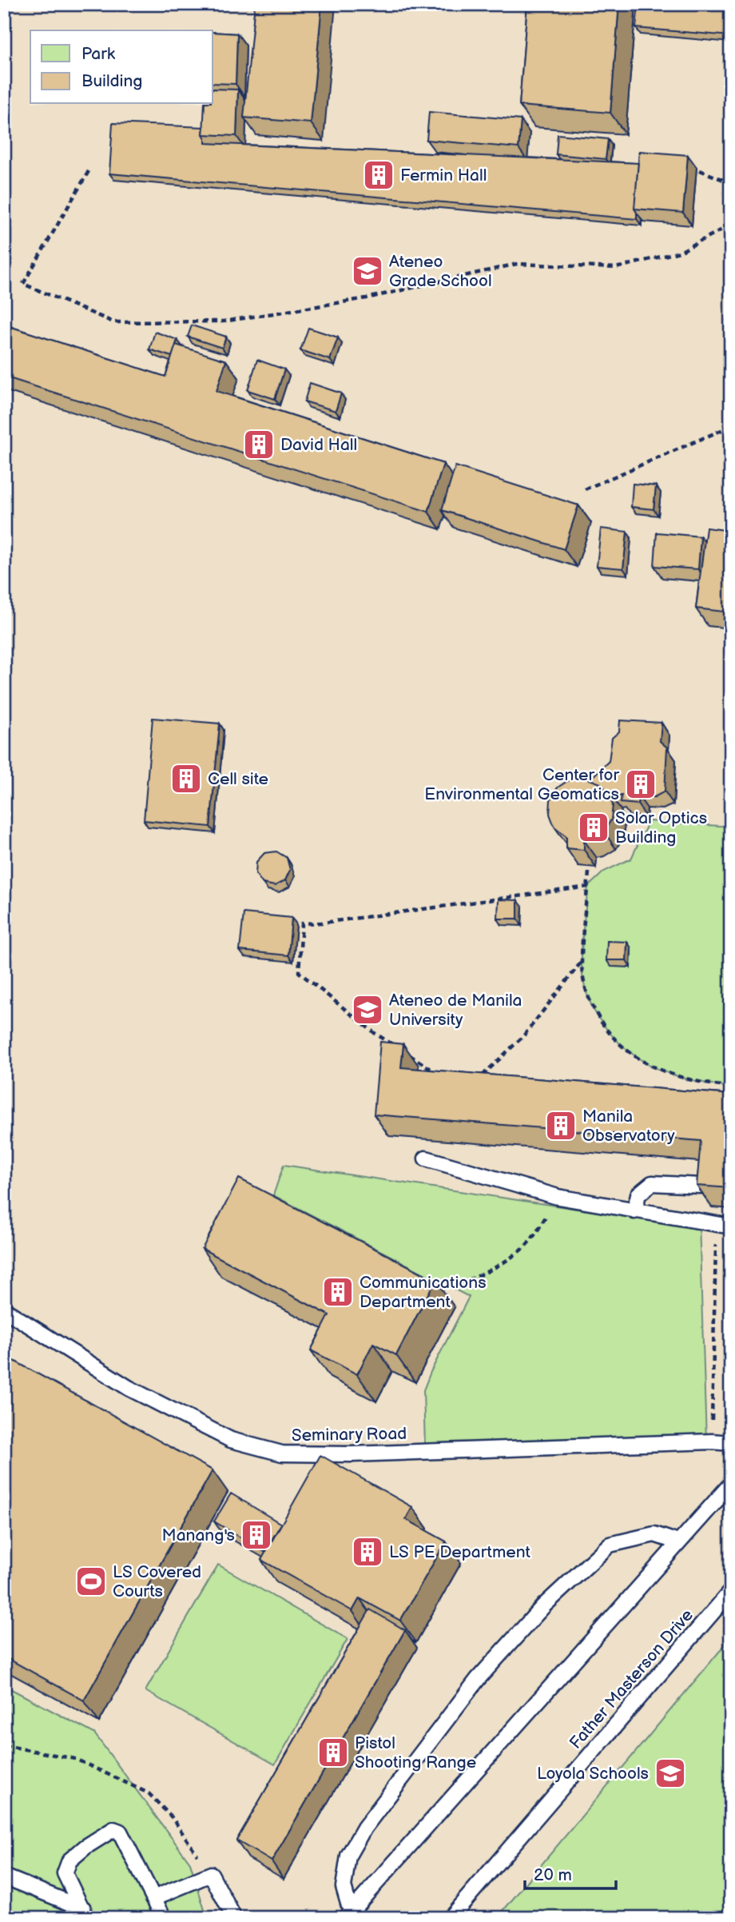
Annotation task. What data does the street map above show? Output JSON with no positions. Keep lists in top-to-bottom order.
{
  "streets": {
    "lane": ["Seminary Road", "Father Masterson Drive"]
  },
  "places": {
    "building": [
      "Fermin Hall",
      "David Hall",
      "Cell site",
      "Center for Environmental Geomatics",
      "Solar Optics Building",
      "Manila Observatory",
      "Communications Department",
      "Manang's",
      "LS PE Department",
      "Pistol Shooting Range"
    ],
    "school or university": ["Ateneo Grade School", "Ateneo de Manila University", "Loyola Schools"],
    "sports": ["LS Covered Courts"]
  },
  "legend": ["Park", "Building"],
  "scale_bar": "20 m"
}
